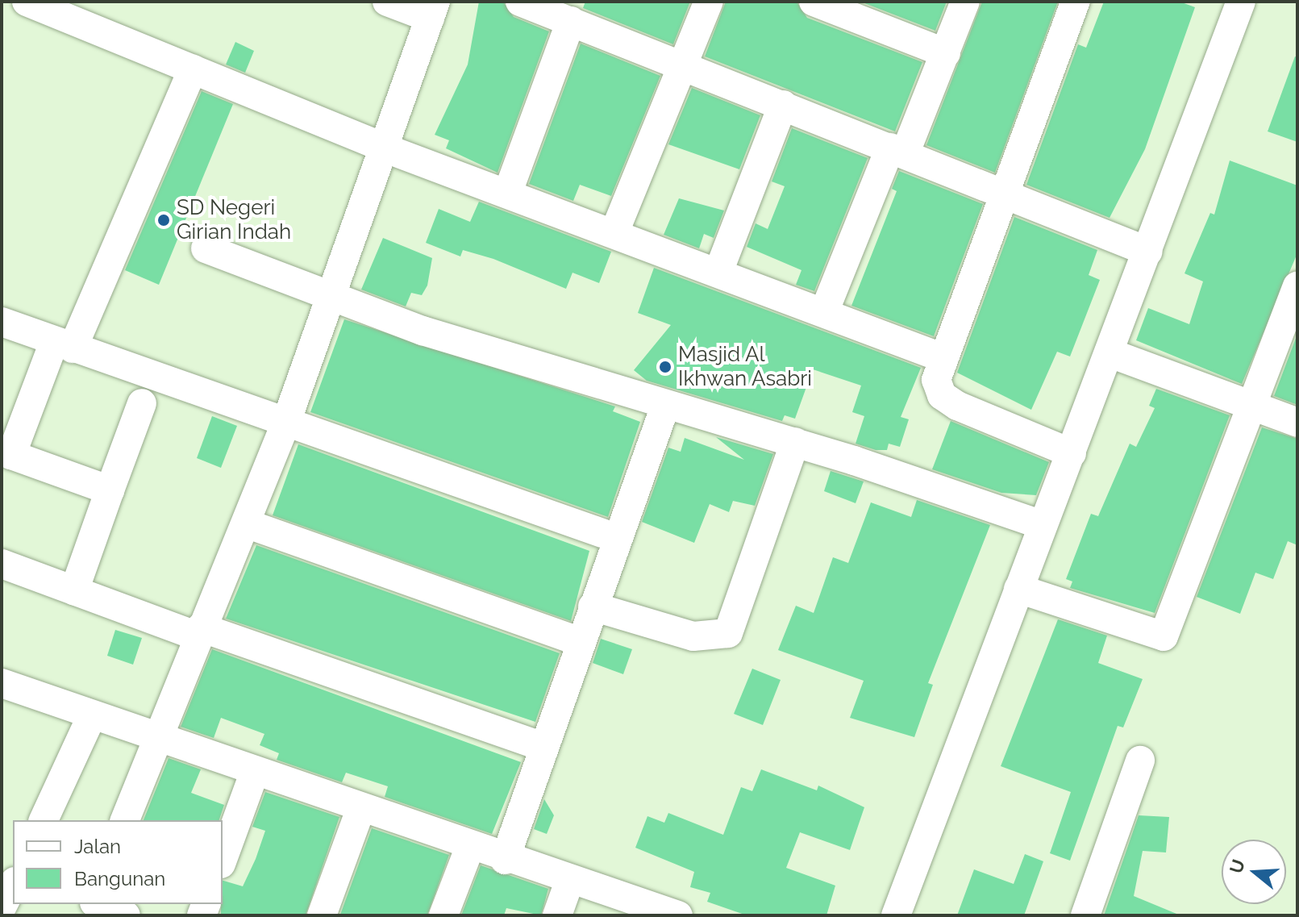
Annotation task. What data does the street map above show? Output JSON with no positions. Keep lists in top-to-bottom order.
{
  "places": ["SD Negeri Girian Indah", "Masjid Al Ikhwan Asabri"],
  "legend": ["Jalan", "Bangunan"],
  "north": "left"
}
